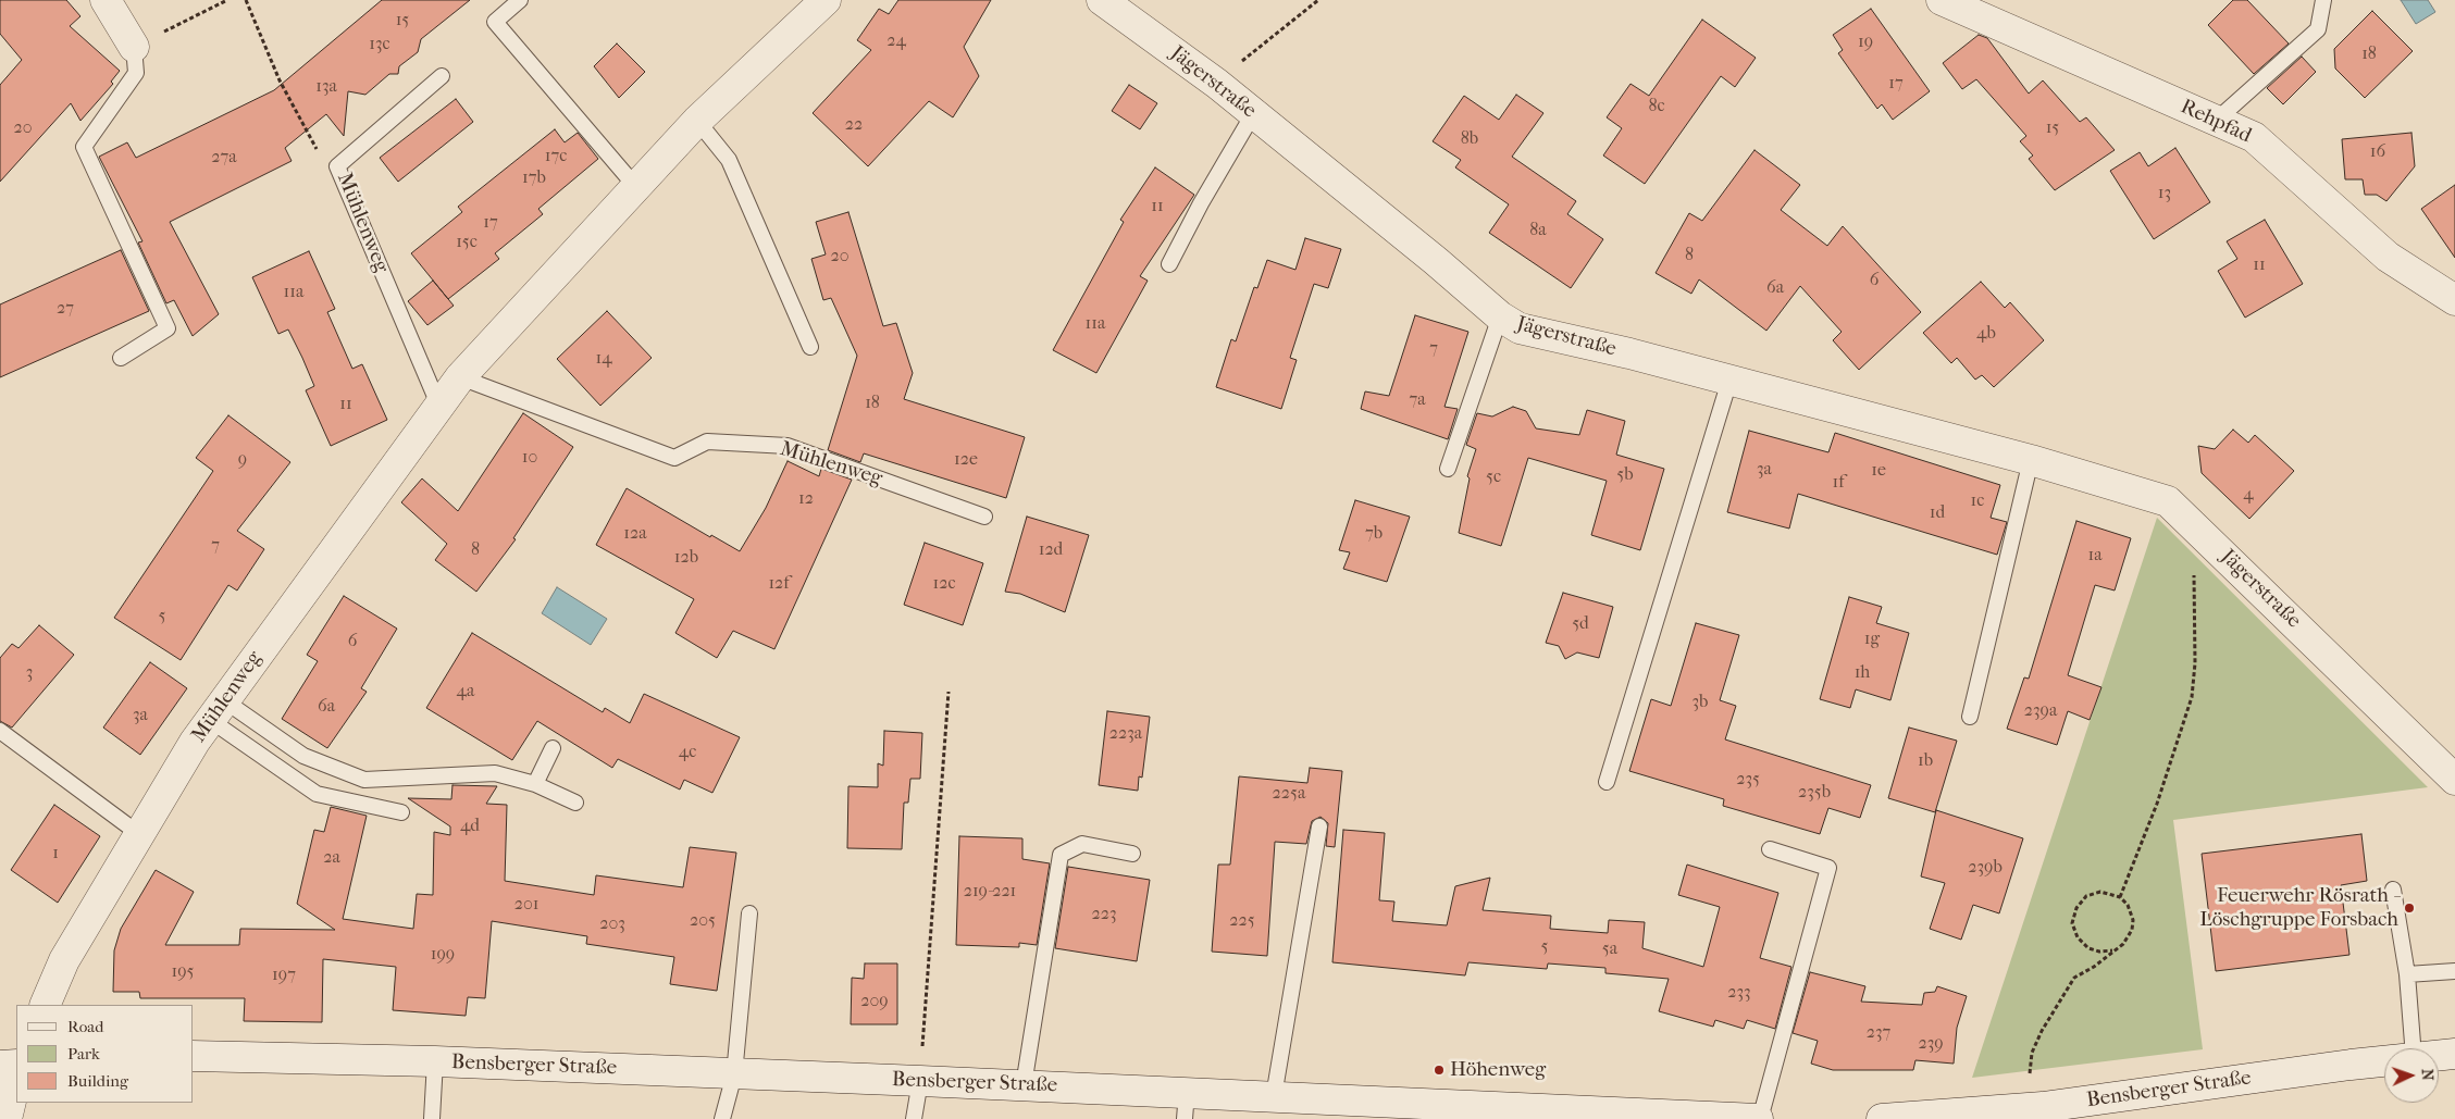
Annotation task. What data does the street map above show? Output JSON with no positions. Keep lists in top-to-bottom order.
{
  "streets": {
    "street": [
      "Jägerstraße",
      "Rehpfad",
      "Mühlenweg",
      "Bensberger Straße"
    ]
  },
  "places": ["Feuerwehr Rösrath - Löschgruppe Forsbach", "Höhenweg"],
  "house_numbers": [
    "15",
    "24",
    "19",
    "13c",
    "18",
    "17",
    "13a",
    "8c",
    "22",
    "20",
    "15",
    "8b",
    "16",
    "17c",
    "27a",
    "17b",
    "13",
    "11",
    "17",
    "8a",
    "15c",
    "8",
    "20",
    "11",
    "6",
    "6a",
    "11a",
    "27",
    "11a",
    "4b",
    "7",
    "14",
    "7a",
    "18",
    "11",
    "10",
    "9",
    "12e",
    "3a",
    "1e",
    "5b",
    "5c",
    "1f",
    "4",
    "12",
    "1c",
    "1d",
    "12a",
    "7b",
    "7",
    "8",
    "12d",
    "1a",
    "12b",
    "12f",
    "12c",
    "5",
    "5d",
    "1g",
    "6",
    "3",
    "1h",
    "4a",
    "3b",
    "6a",
    "239a",
    "3a",
    "223a",
    "4c",
    "1b",
    "235",
    "235b",
    "225a",
    "4d",
    "1",
    "2a",
    "239b",
    "219-221",
    "201",
    "223",
    "205",
    "225",
    "203",
    "5",
    "5a",
    "199",
    "195",
    "197",
    "233",
    "209",
    "237",
    "239"
  ],
  "legend": ["Road", "Park", "Building"],
  "north": "right"
}
